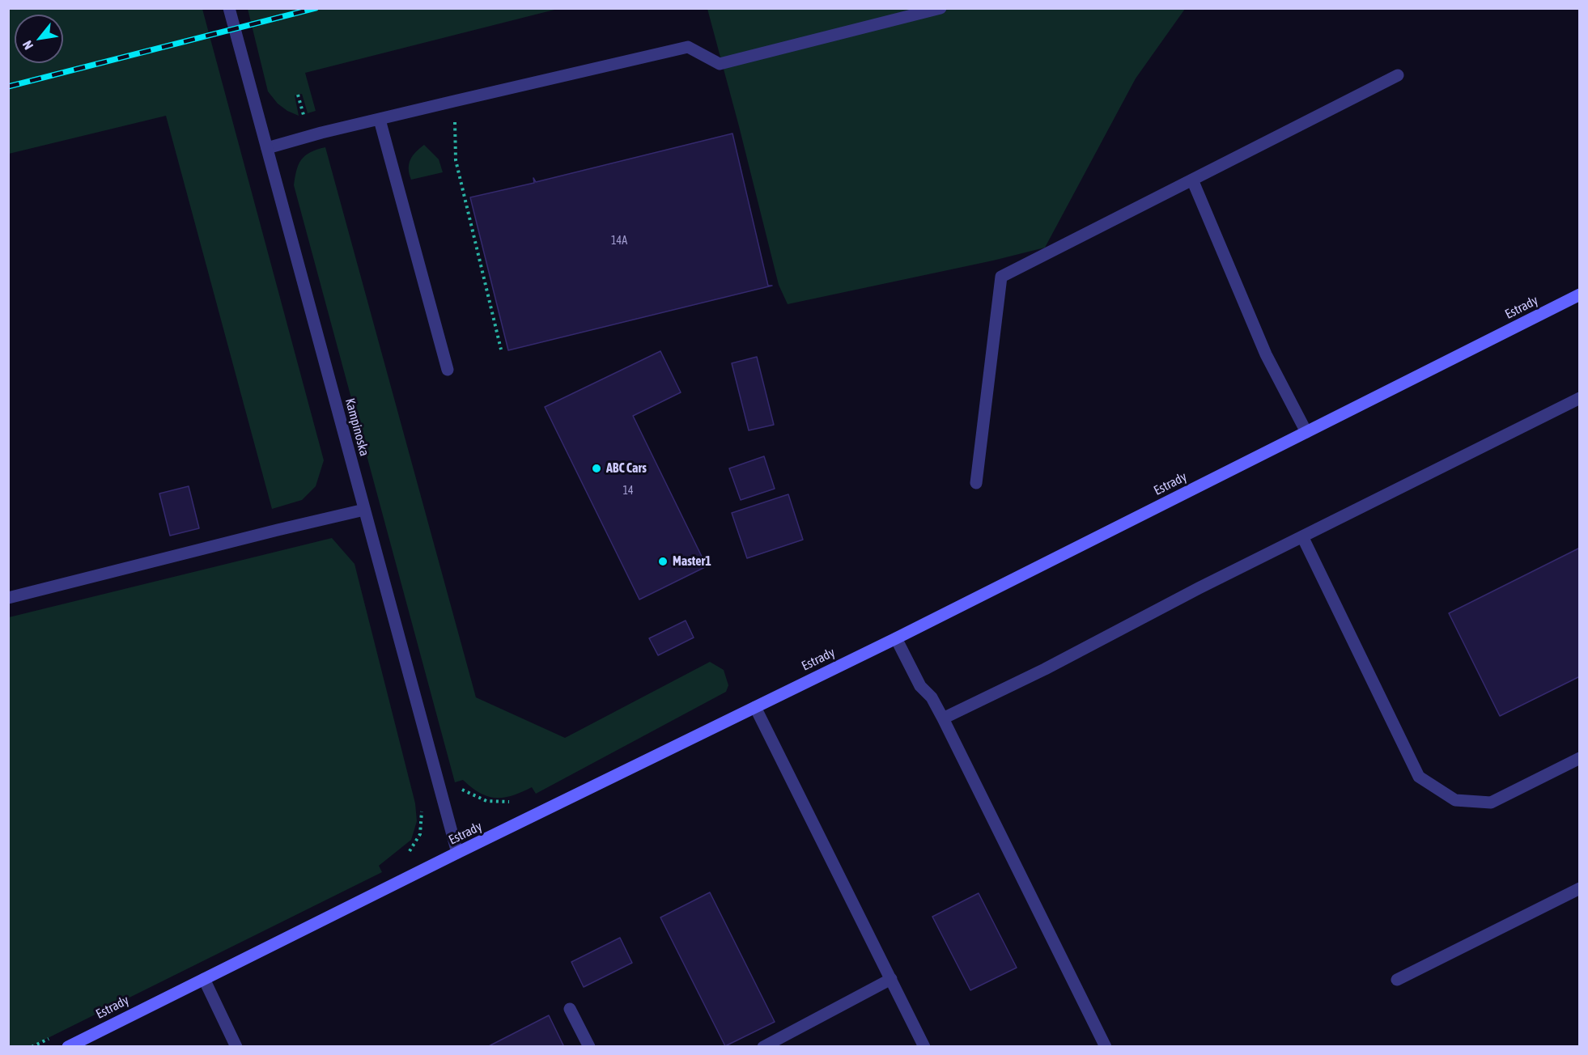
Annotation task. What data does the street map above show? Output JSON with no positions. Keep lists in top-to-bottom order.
{
  "streets": {
    "main road": ["Estrady"],
    "street": ["Kampinoska"]
  },
  "crossings": [
    ["Estrady", "Kampinoska"]
  ],
  "places": ["ABC Cars", "Master1"],
  "house_numbers": ["14A", "14"],
  "north": "bottom left"
}
